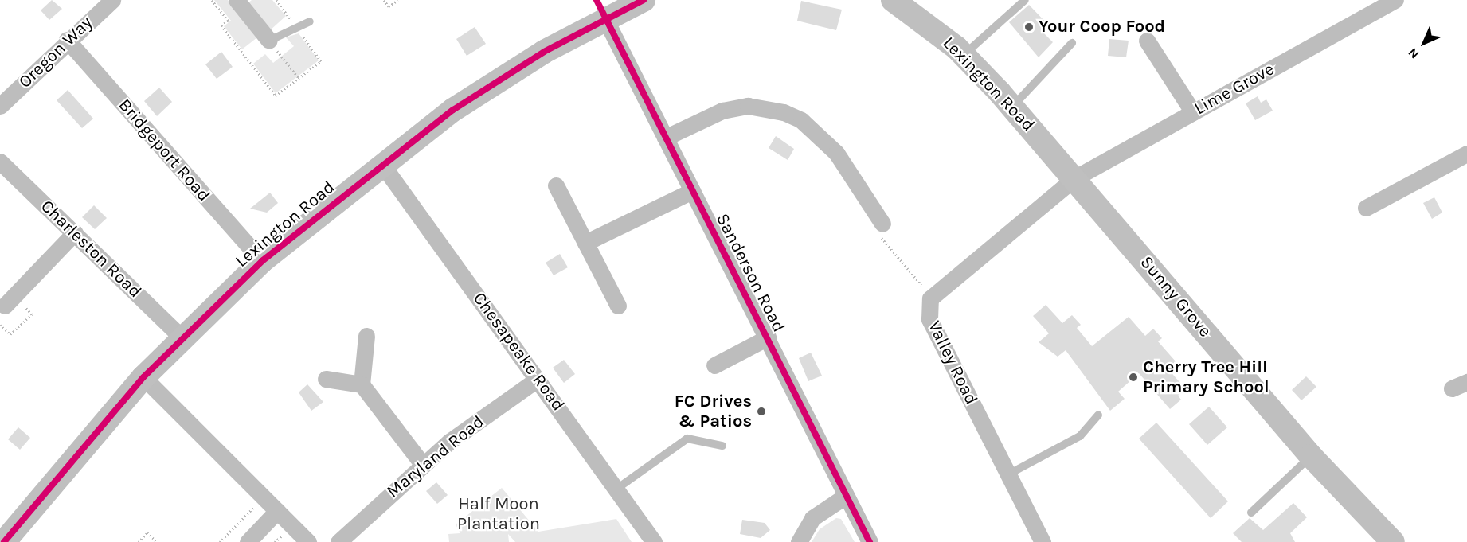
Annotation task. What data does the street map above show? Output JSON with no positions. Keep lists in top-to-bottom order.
{
  "streets": {
    "street": [
      "Oregon Way",
      "Lexington Road",
      "Lime Grove",
      "Bridgeport Road",
      "Charleston Road",
      "Sanderson Road",
      "Sunny Grove",
      "Chesapeake Road",
      "Valley Road",
      "Maryland Road"
    ]
  },
  "crossings": [
    ["Oregon Way", "Bridgeport Road"],
    ["Lexington Road", "Lime Grove"],
    ["Lexington Road", "Bridgeport Road"],
    ["Lexington Road", "Charleston Road"],
    ["Lexington Road", "Sanderson Road"],
    ["Lexington Road", "Sunny Grove"],
    ["Lexington Road", "Chesapeake Road"],
    ["Lexington Road", "Valley Road"],
    ["Lime Grove", "Sunny Grove"],
    ["Lime Grove", "Valley Road"],
    ["Sunny Grove", "Valley Road"],
    ["Chesapeake Road", "Maryland Road"]
  ],
  "parks": ["Half Moon Plantation"],
  "places": ["Your Coop Food", "Cherry Tree Hill Primary School", "FC Drives & Patios"],
  "north": "bottom left"
}
